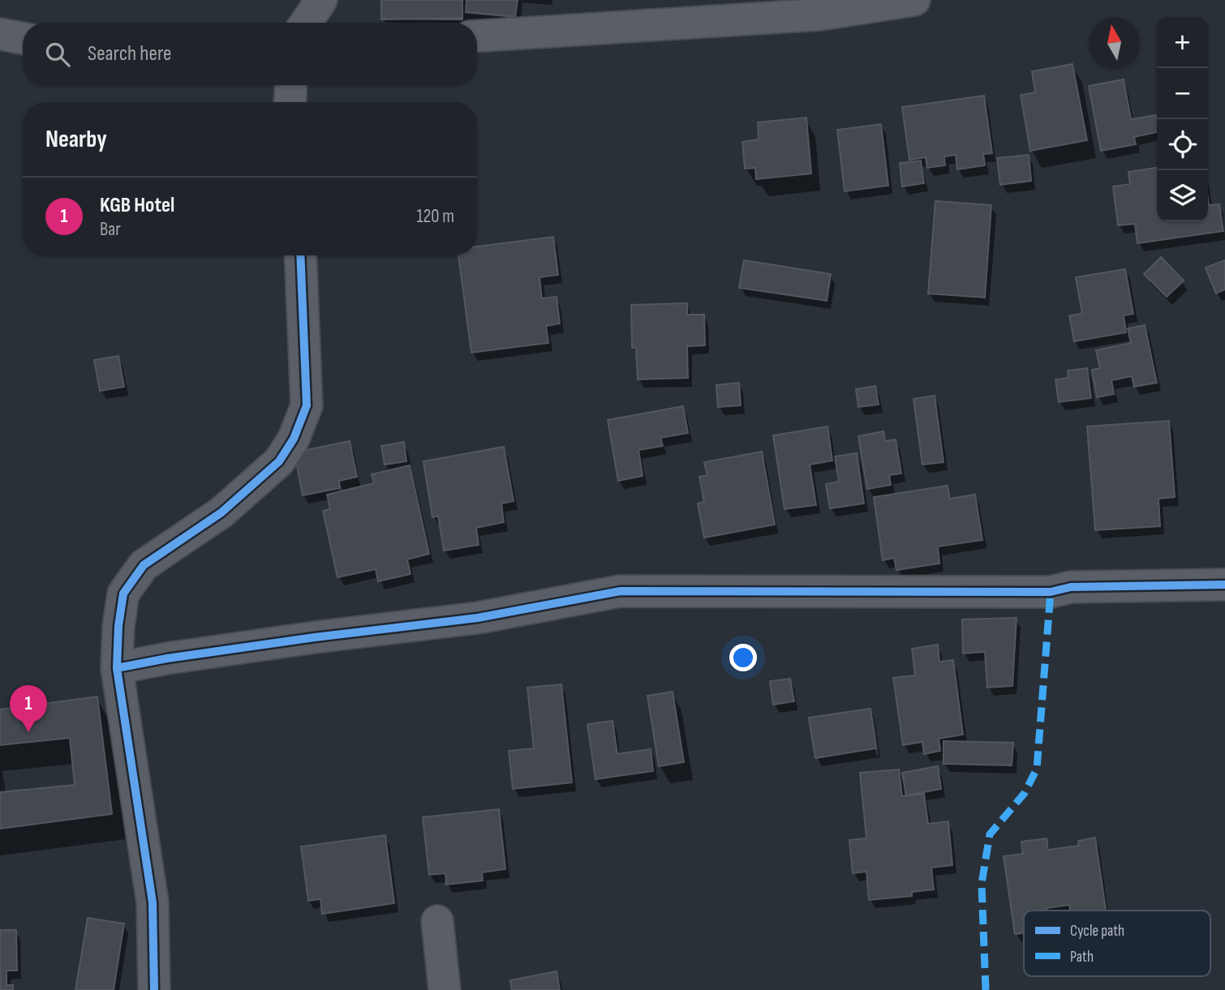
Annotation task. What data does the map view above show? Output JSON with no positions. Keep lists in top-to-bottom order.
{
  "legend": ["Cycle path", "Path"],
  "north": "top",
  "page": {
    "map_buttons": ["+", "−"],
    "search": "Search here",
    "heading": "Nearby",
    "list": [
      {
        "mark": "1",
        "name": "KGB Hotel",
        "note": "Bar",
        "value": "120 m"
      }
    ],
    "pins": "1"
  }
}
